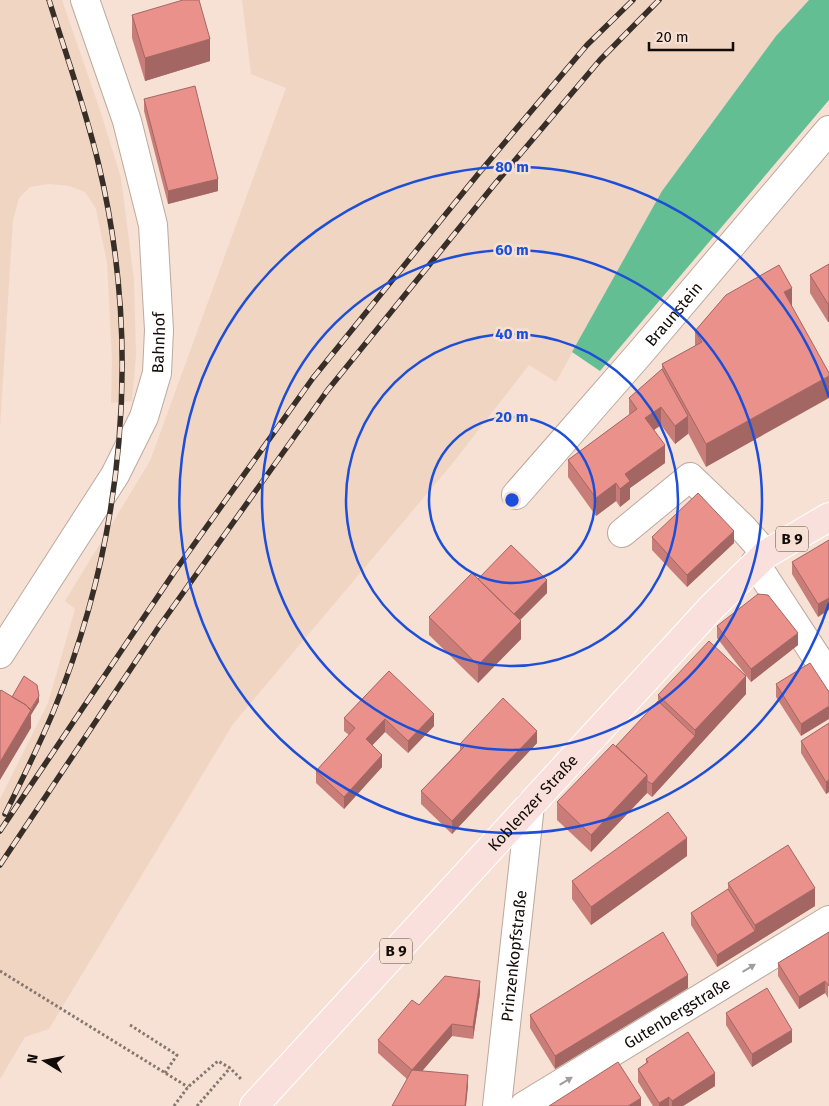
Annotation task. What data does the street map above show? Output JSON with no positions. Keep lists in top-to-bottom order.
{
  "streets": {
    "main road": ["B 9", "Koblenzer Straße"],
    "street": [
      "Braunstein",
      "Bahnhof",
      "Prinzenkopfstraße",
      "Gutenbergstraße"
    ]
  },
  "crossings": [
    ["Koblenzer Straße", "Prinzenkopfstraße"]
  ],
  "one_way": ["Gutenbergstraße"],
  "scale_bar": "20 m",
  "north": "left",
  "rings": [
    "80 m",
    "60 m",
    "40 m",
    "20 m"
  ]
}
